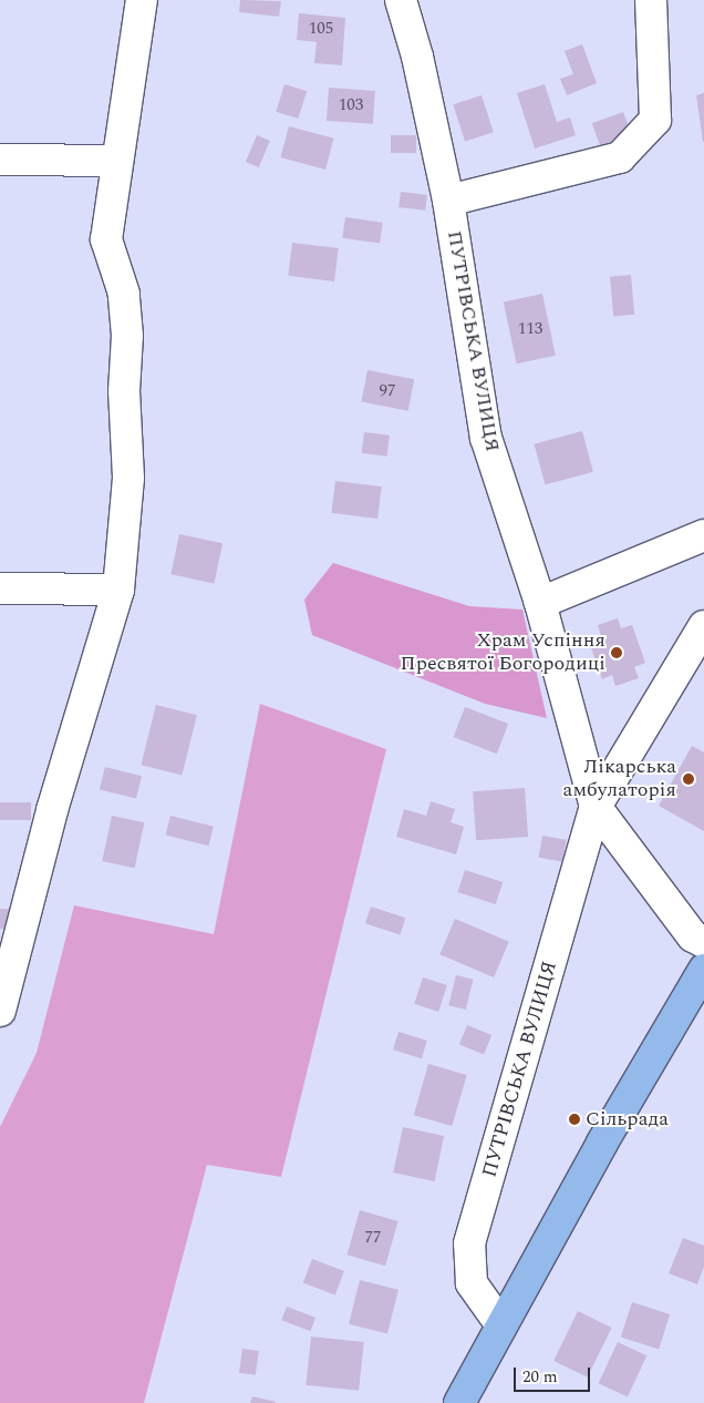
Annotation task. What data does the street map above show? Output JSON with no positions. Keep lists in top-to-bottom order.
{
  "streets": {
    "street": ["ПУТРІВСЬКА ВУЛИЦЯ"]
  },
  "places": ["Храм Успіння Пресвятої Богородиці", "Лікарська амбулаторія", "Сільрада"],
  "house_numbers": [
    "105",
    "103",
    "113",
    "97",
    "77"
  ],
  "scale_bar": "20 m"
}
